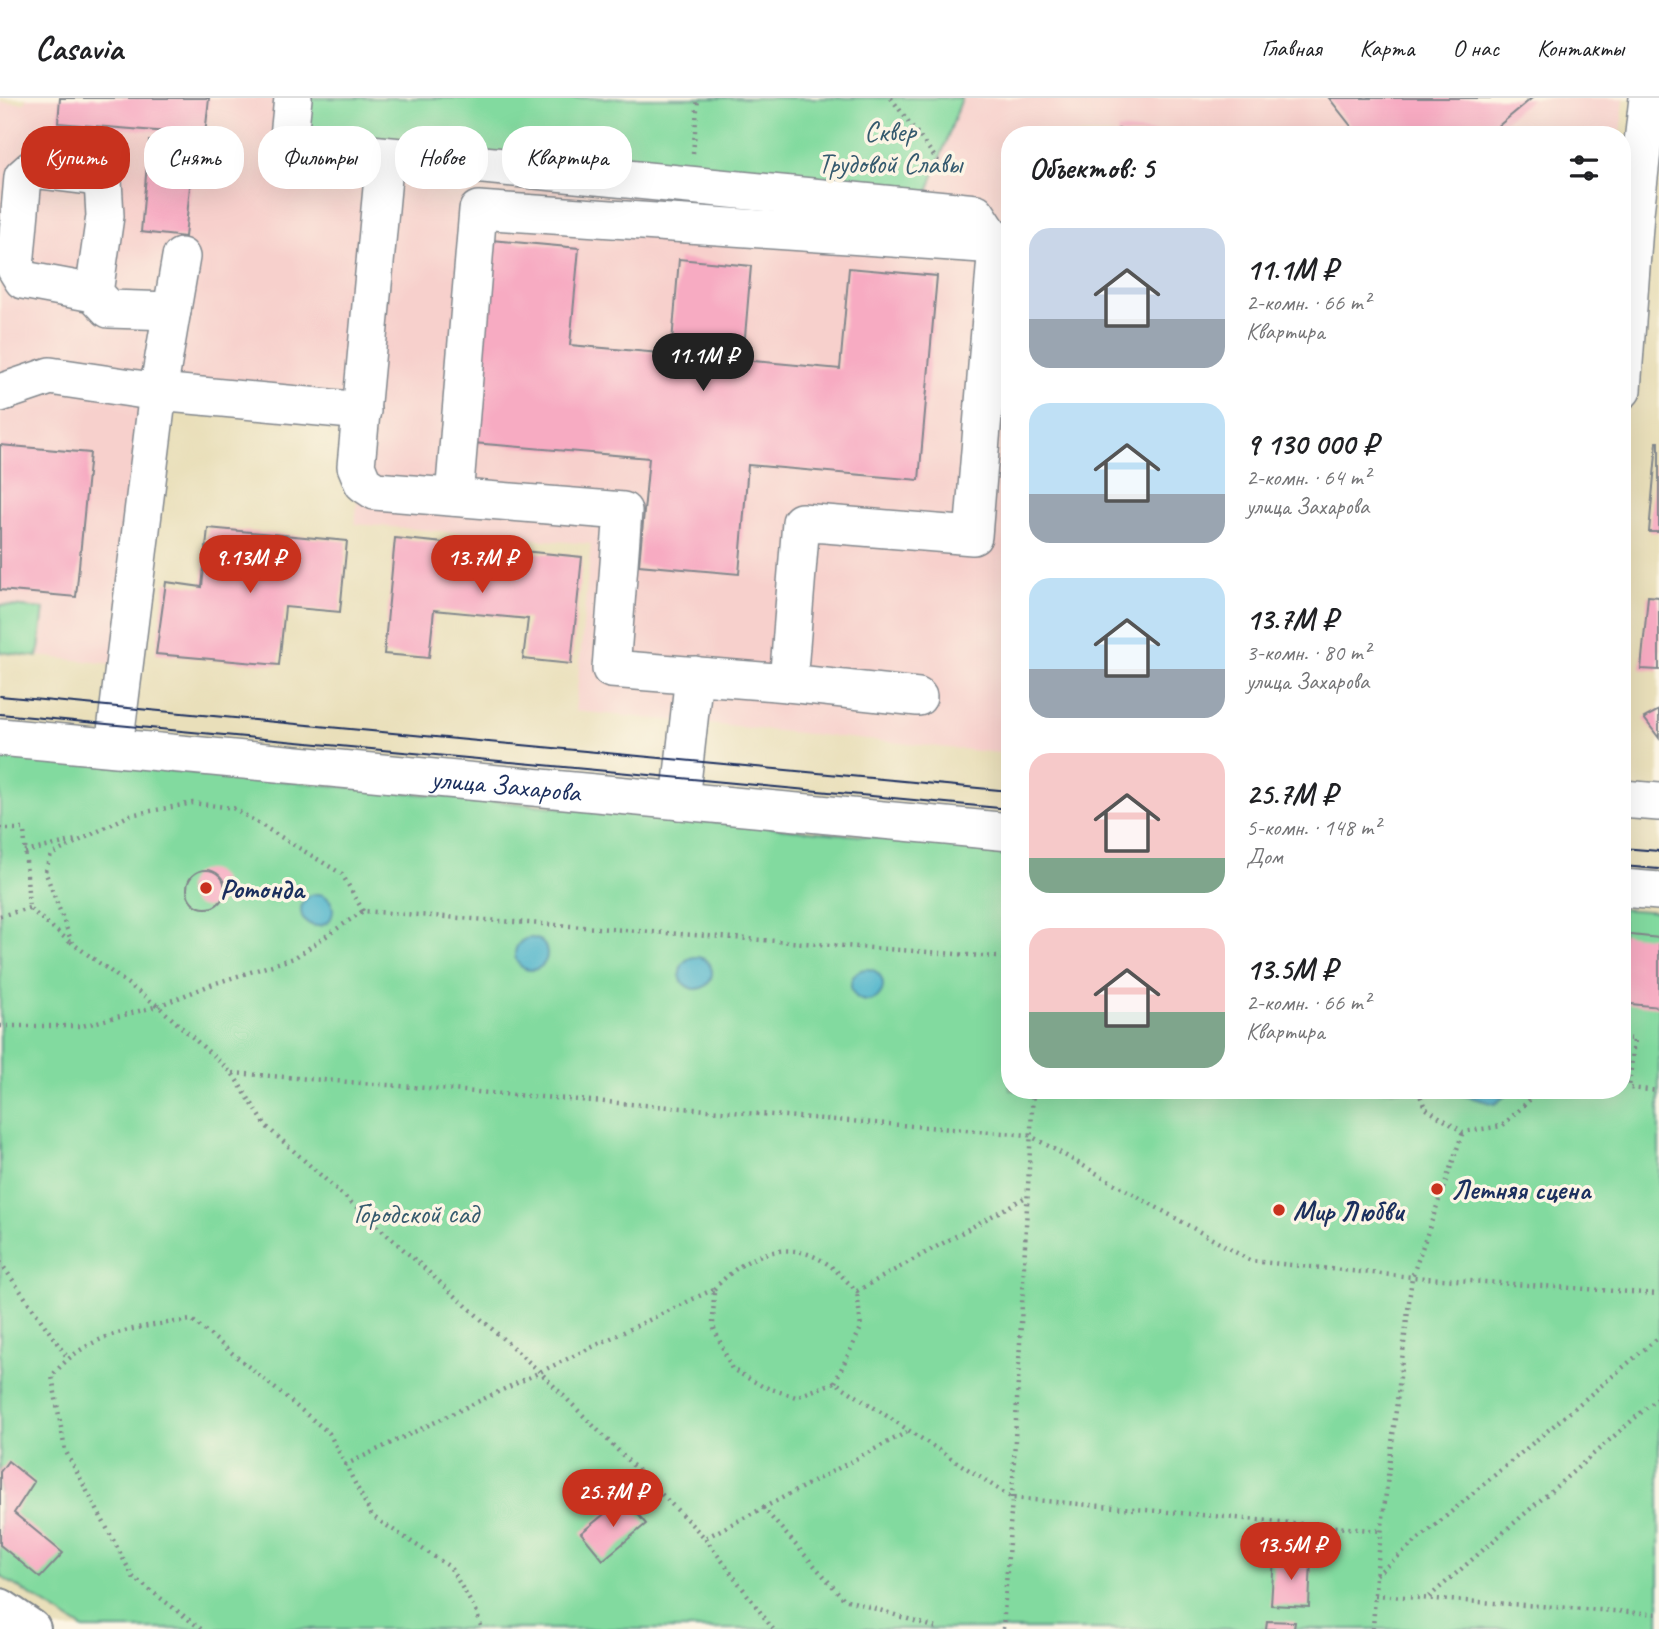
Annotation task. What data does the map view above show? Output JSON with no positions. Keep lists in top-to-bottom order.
{
  "streets": {
    "street": ["улица Захарова"]
  },
  "parks": ["Сквер Трудовой Славы", "Городской сад"],
  "places": ["Ротонда", "Летняя сцена", "Мир Любви"],
  "page": {
    "header": "Casavia",
    "nav": [
      "Главная",
      "Карта",
      "О нас",
      "Контакты"
    ],
    "chip": [
      "Купить",
      "Снять",
      "Фильтры",
      "Новое",
      "Квартира"
    ],
    "heading": "Объектов: 5",
    "list": [
      {
        "name": "11.1M ₽",
        "note": "2-комн. · 66 m² · Квартира"
      },
      {
        "name": "9 130 000 ₽",
        "note": "2-комн. · 64 m² · улица Захарова"
      },
      {
        "name": "13.7M ₽",
        "note": "3-комн. · 80 m² · улица Захарова"
      },
      {
        "name": "25.7M ₽",
        "note": "5-комн. · 148 m² · Дом"
      },
      {
        "name": "13.5M ₽",
        "note": "2-комн. · 66 m² · Квартира"
      }
    ],
    "price": [
      "11.1M ₽",
      "9.13M ₽",
      "13.7M ₽",
      "25.7M ₽",
      "13.5M ₽"
    ]
  }
}
